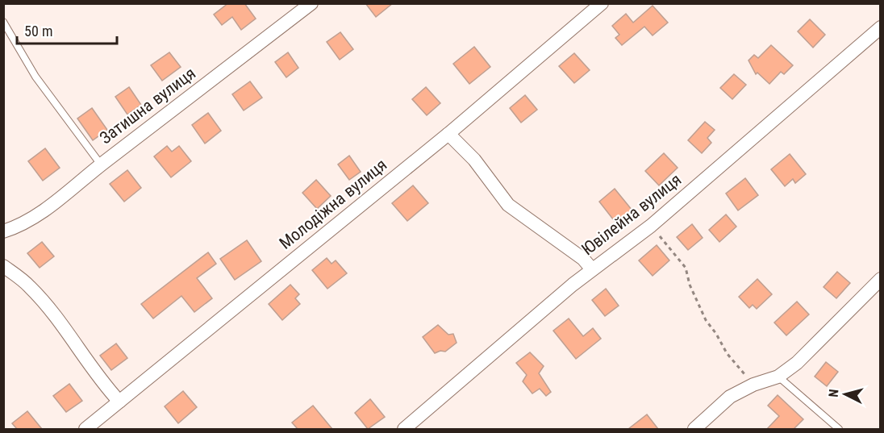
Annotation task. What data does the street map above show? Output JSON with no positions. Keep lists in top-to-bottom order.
{
  "streets": {
    "street": ["Затишна вулиця", "Молодіжна вулиця", "Ювілейна вулиця"]
  },
  "scale_bar": "50 m",
  "north": "left"
}
